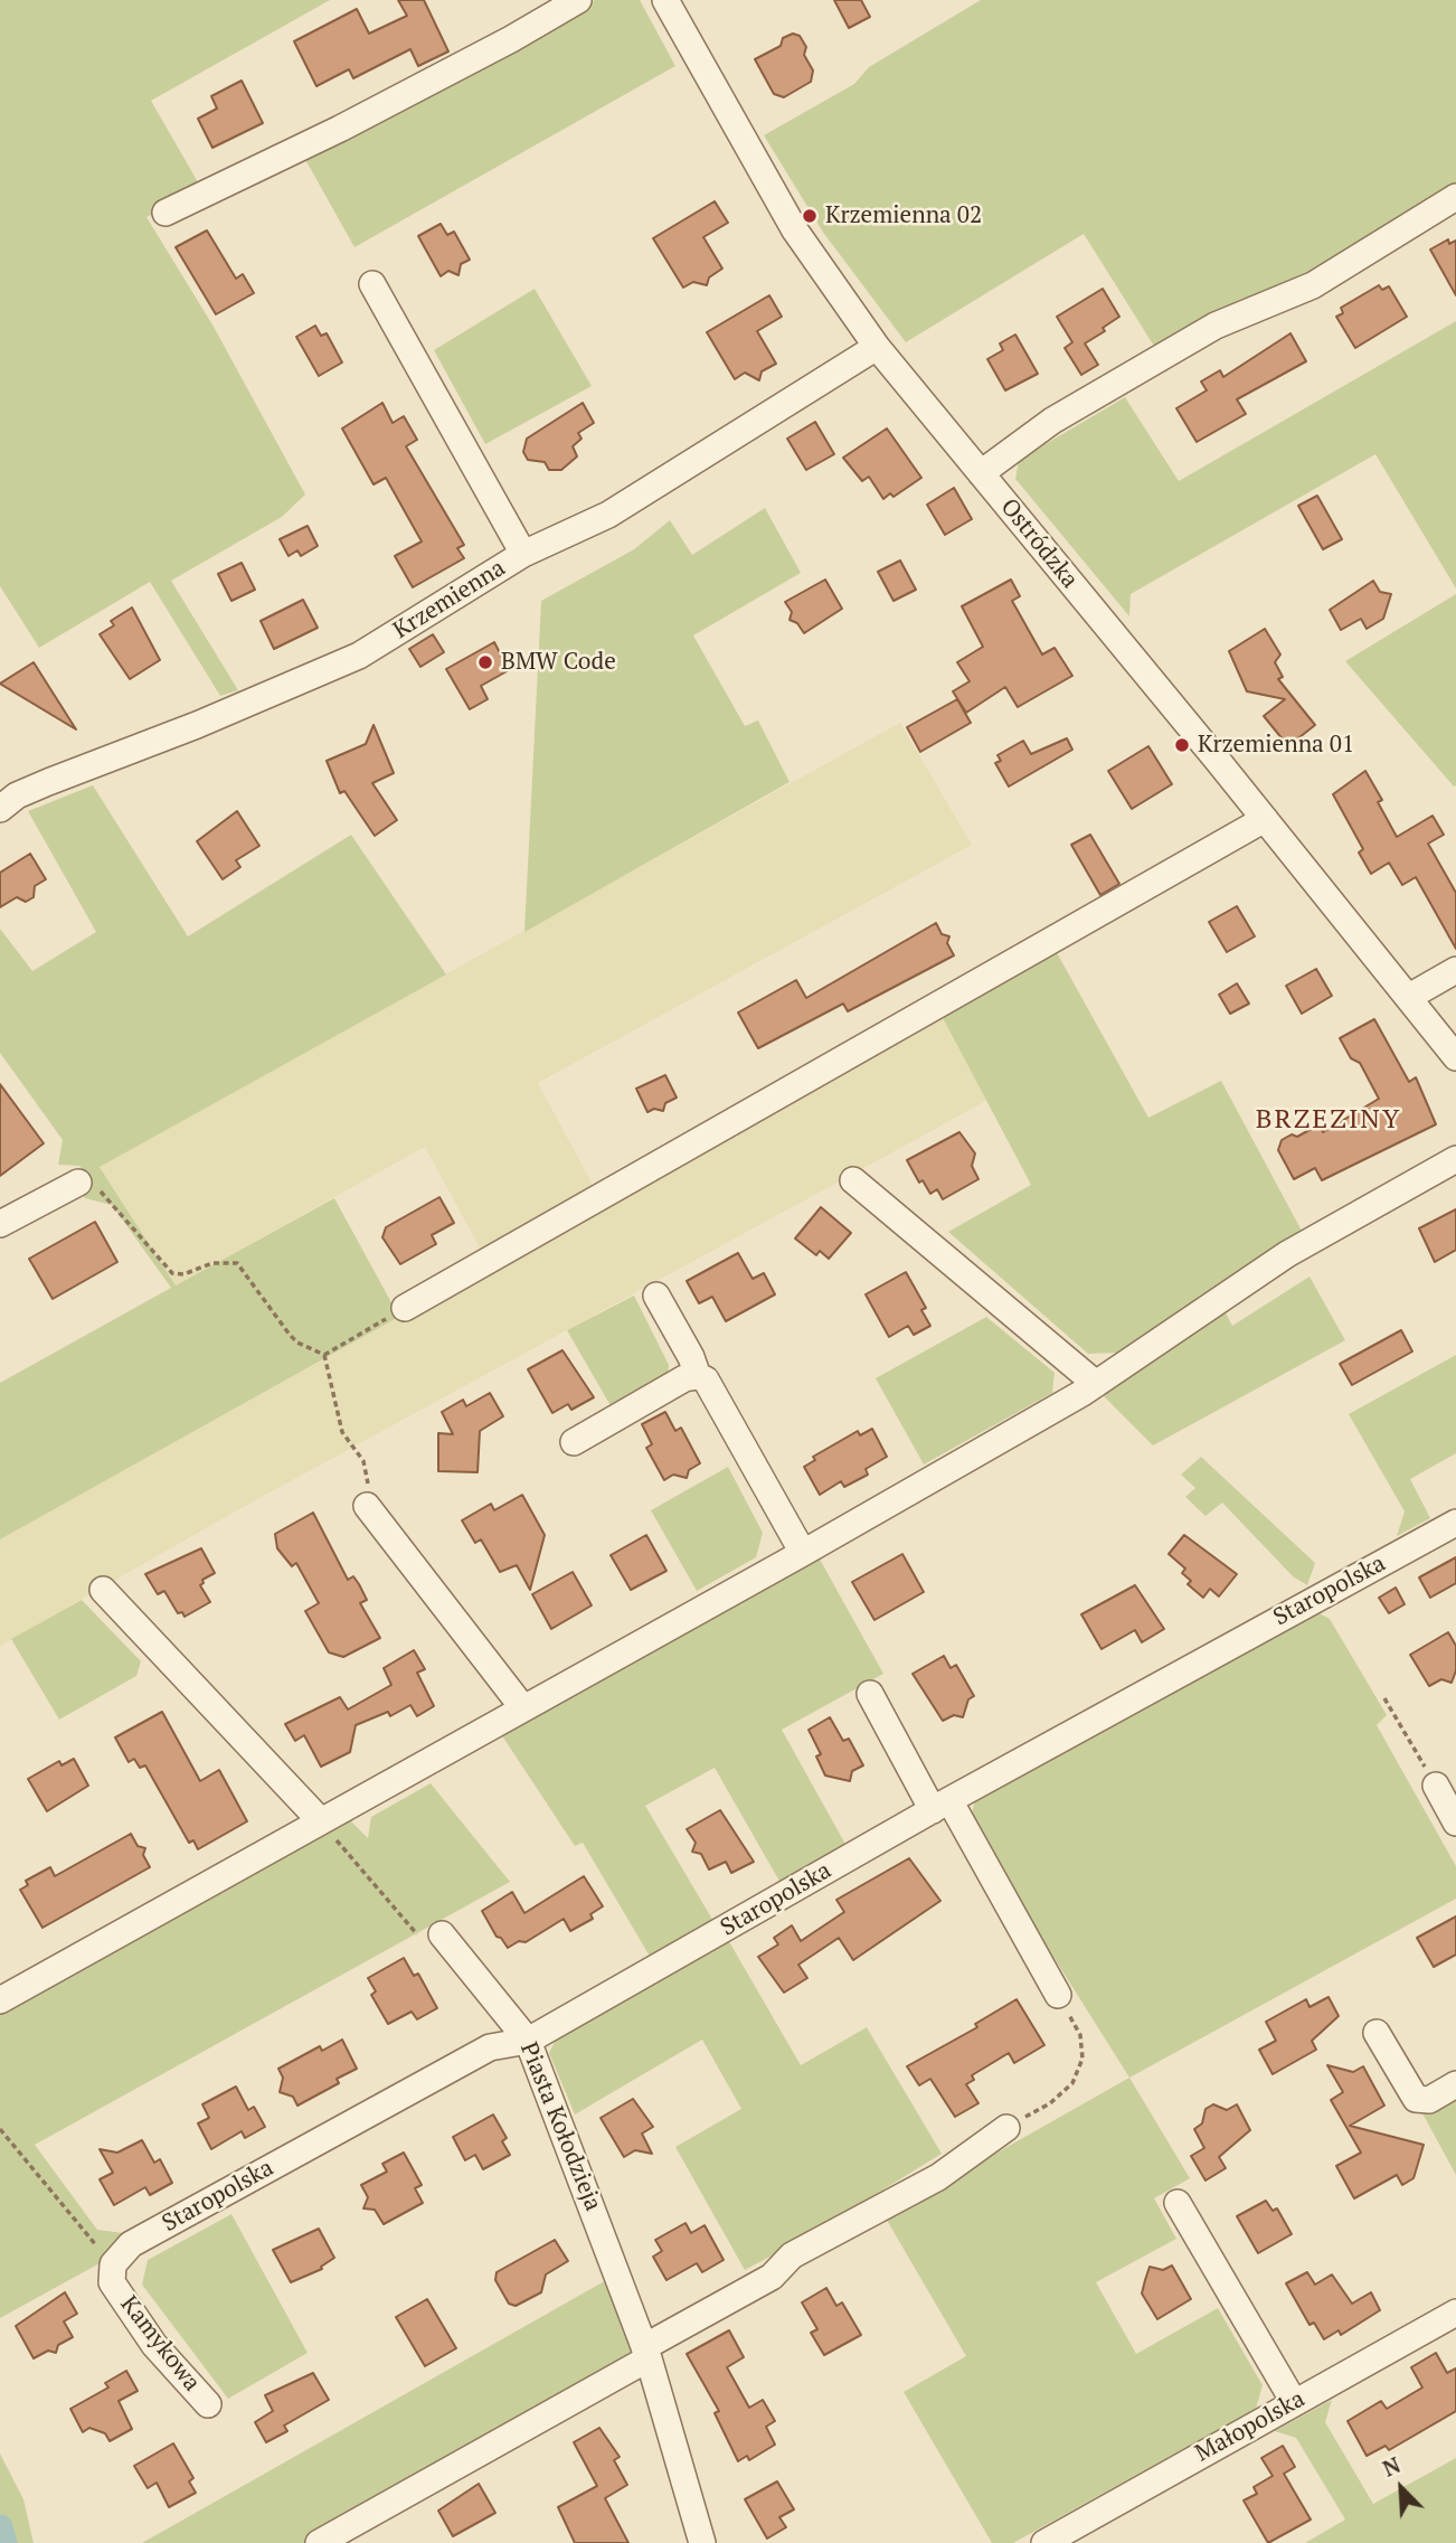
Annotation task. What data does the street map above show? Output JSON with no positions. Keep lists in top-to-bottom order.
{
  "streets": {
    "street": [
      "Ostródzka",
      "Krzemienna",
      "Staropolska",
      "Piasta Kołodzieja",
      "Kamykowa",
      "Małopolska"
    ]
  },
  "crossings": [
    ["Ostródzka", "Krzemienna"],
    ["Staropolska", "Piasta Kołodzieja"],
    ["Staropolska", "Kamykowa"]
  ],
  "districts": ["BRZEZINY"],
  "places": ["Krzemienna 02", "BMW Code", "Krzemienna 01"],
  "north": "top left"
}
